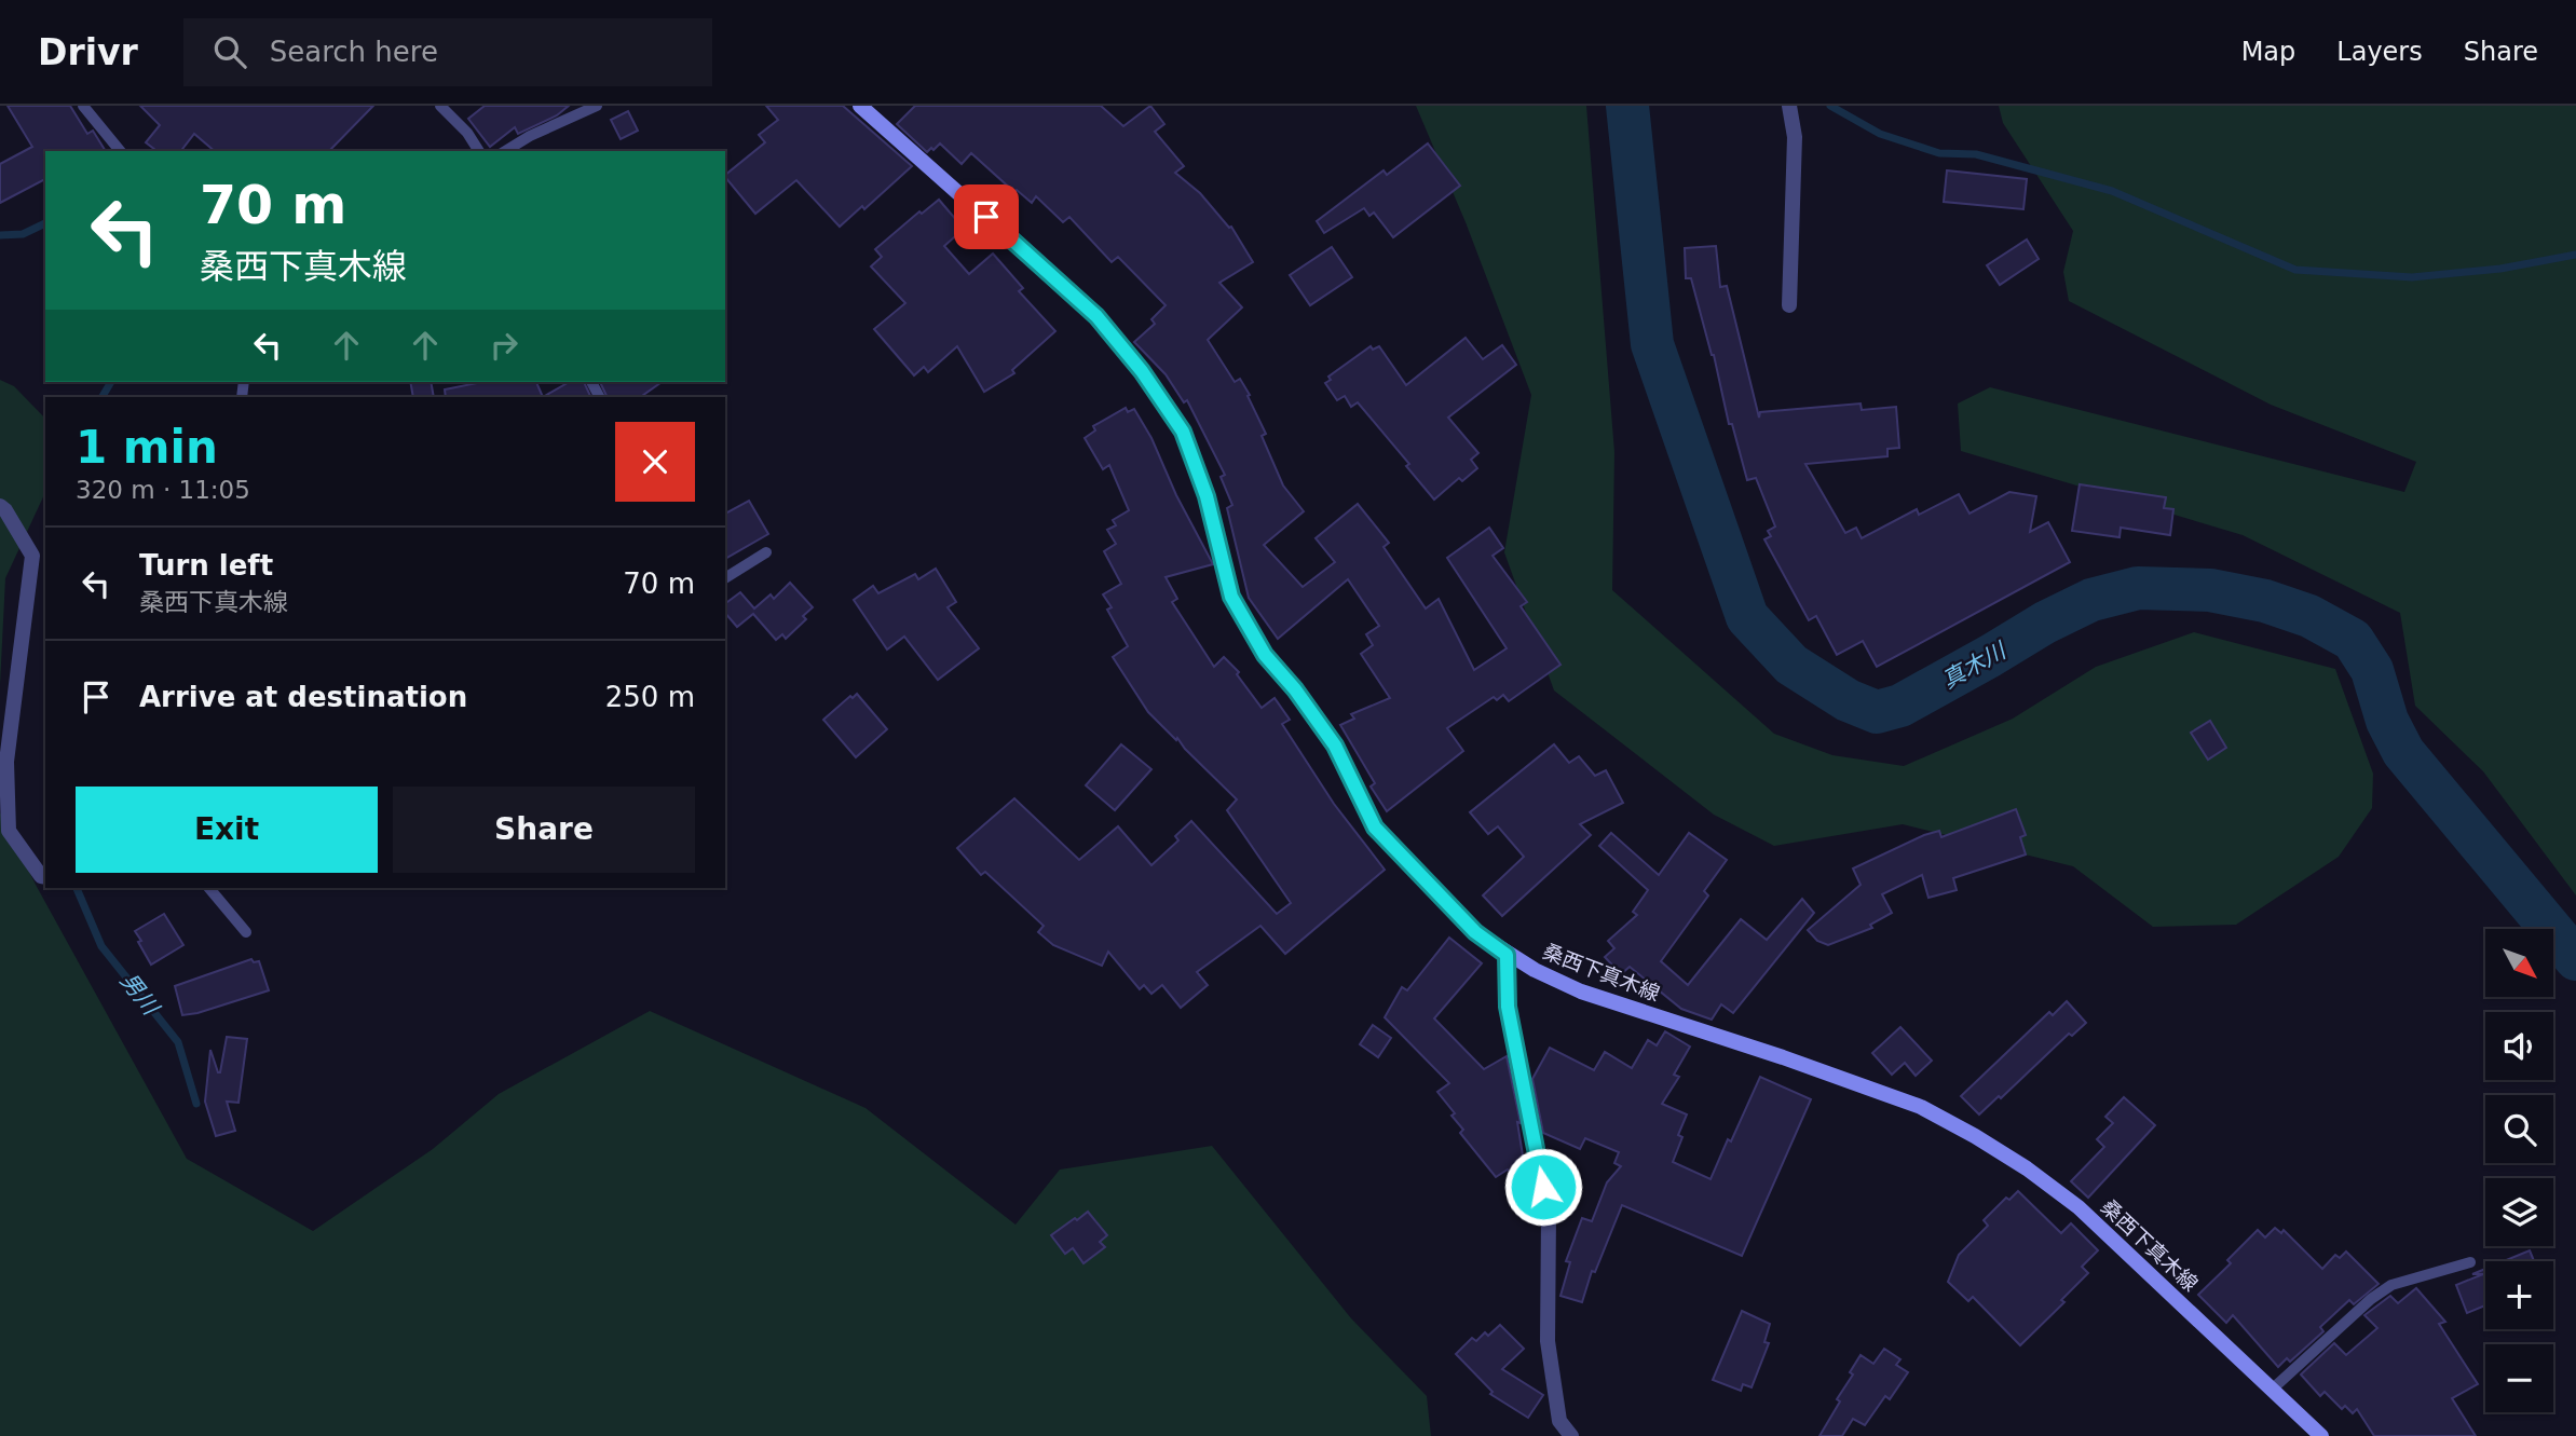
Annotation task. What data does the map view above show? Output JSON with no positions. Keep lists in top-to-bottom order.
{
  "streets": {
    "main road": ["桑西下真木線"]
  },
  "water": ["真木川", "男川"],
  "north": "bottom right",
  "page": {
    "header": "Drivr",
    "search": "Search here",
    "nav": ["Map", "Layers", "Share"],
    "turn": ["70 m", "桑西下真木線"],
    "heading": ["1 min", "320 m · 11:05"],
    "list": [
      {
        "name": "Turn left",
        "note": "桑西下真木線",
        "value": "70 m"
      },
      {
        "name": "Arrive at destination",
        "value": "250 m"
      }
    ],
    "buttons": ["Exit", "Share"],
    "map_buttons": ["+", "−"]
  }
}
